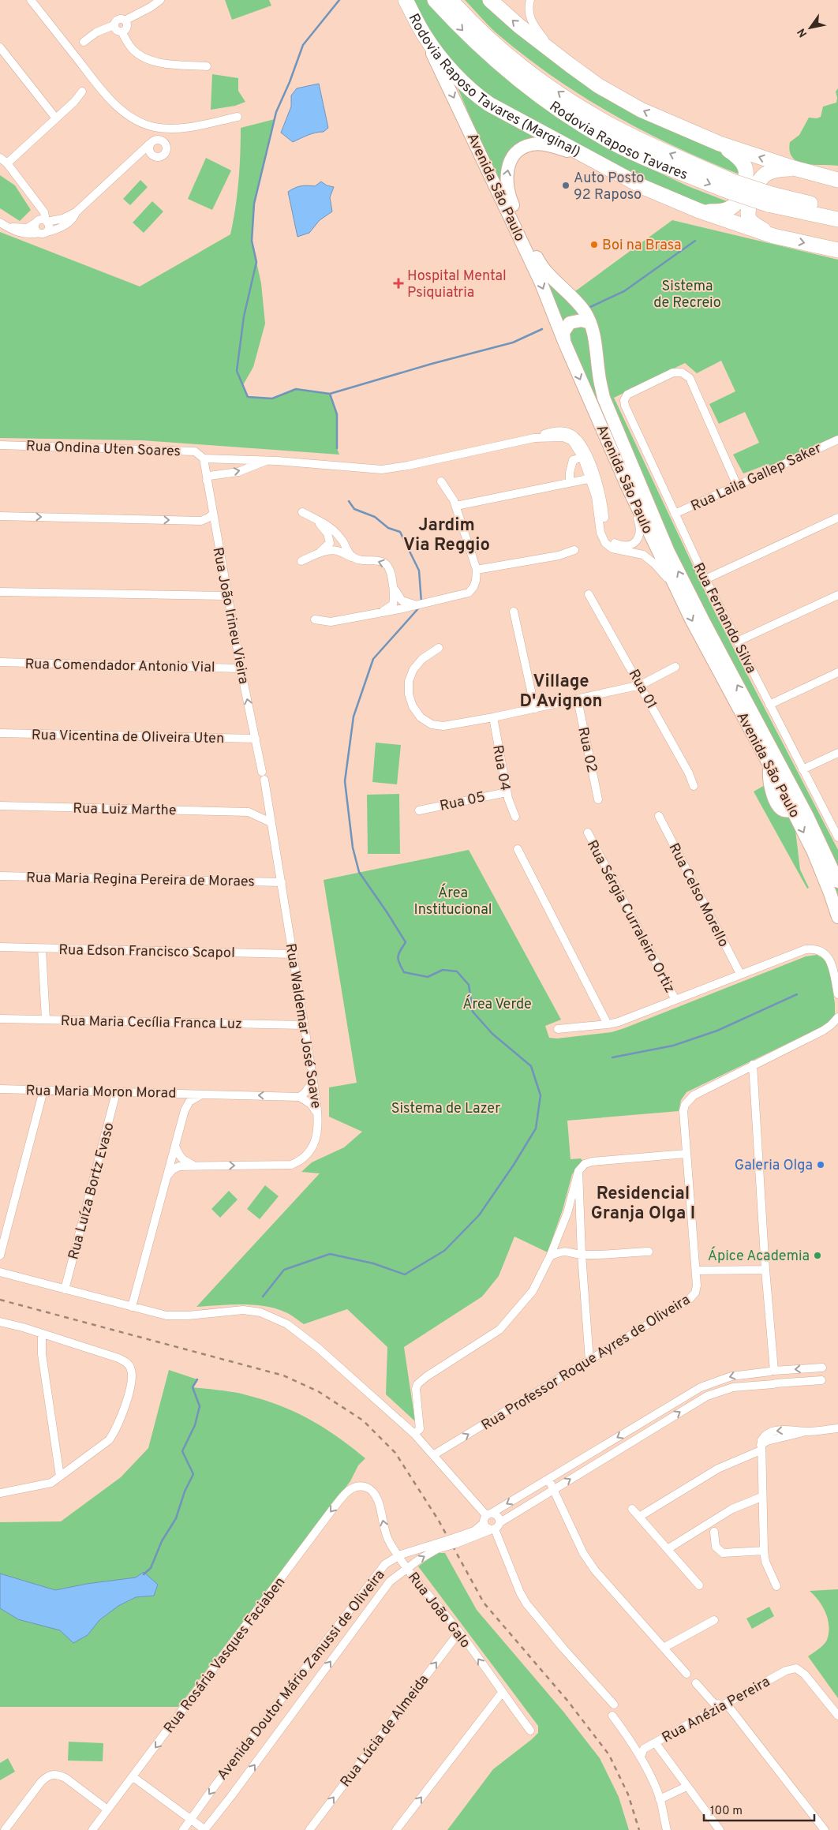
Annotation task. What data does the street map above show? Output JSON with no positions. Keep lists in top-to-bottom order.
{
  "streets": {
    "highway": ["Rodovia Raposo Tavares (Marginal)", "Rodovia Raposo Tavares"],
    "main road": ["Avenida São Paulo"],
    "street": [
      "Rua Ondina Uten Soares",
      "Rua Laila Gallep Saker",
      "Rua João Irineu Vieira",
      "Rua Fernando Silva",
      "Rua Comendador Antonio Vial",
      "Rua 01",
      "Rua Vicentina de Oliveira Uten",
      "Rua 02",
      "Rua 04",
      "Rua 05",
      "Rua Luiz Marthe",
      "Rua Maria Regina Pereira de Moraes",
      "Rua Celso Morello",
      "Rua Sérgia Curraleiro Ortiz",
      "Rua Edson Francisco Scapol",
      "Rua Maria Cecília Franca Luz",
      "Rua Waldemar José Soave",
      "Rua Maria Moron Morad",
      "Rua Luíza Bortz Evaso",
      "Rua Professor Roque Ayres de Oliveira",
      "Rua João Galo",
      "Rua Rosária Vasques Faciaben",
      "Avenida Doutor Mário Zanussi de Oliveira",
      "Rua Anézia Pereira",
      "Rua Lúcia de Almeida"
    ]
  },
  "crossings": [
    ["Rodovia Raposo Tavares (Marginal)", "Avenida São Paulo"],
    ["Rua Ondina Uten Soares", "Rua João Irineu Vieira"],
    ["Rua Laila Gallep Saker", "Rua Fernando Silva"],
    ["Rua João Irineu Vieira", "Rua Comendador Antonio Vial"],
    ["Rua João Irineu Vieira", "Rua Vicentina de Oliveira Uten"],
    ["Rua João Irineu Vieira", "Rua Waldemar José Soave"],
    ["Rua 04", "Rua 05"],
    ["Rua Maria Regina Pereira de Moraes", "Rua Waldemar José Soave"],
    ["Rua Edson Francisco Scapol", "Rua Waldemar José Soave"],
    ["Rua Maria Cecília Franca Luz", "Rua Waldemar José Soave"],
    ["Rua Maria Moron Morad", "Rua Luíza Bortz Evaso"],
    ["Rua João Galo", "Rua Rosária Vasques Faciaben"],
    ["Rua João Galo", "Avenida Doutor Mário Zanussi de Oliveira"],
    ["Rua João Galo", "Rua Lúcia de Almeida"]
  ],
  "one_way": ["Rua João Galo", "Rua Rosária Vasques Faciaben"],
  "districts": ["Jardim Via Reggio", "Village D'Avignon", "Residencial Granja Olga I"],
  "parks": [
    "Sistema de Recreio",
    "Área Institucional",
    "Área Verde",
    "Sistema de Lazer"
  ],
  "places": {
    "other": [
      "Auto Posto 92 Raposo",
      "Boi na Brasa",
      "Galeria Olga",
      "Ápice Academia"
    ],
    "health": ["Hospital Mental Psiquiatria"]
  },
  "scale_bar": "100 m",
  "north": "bottom left"
}
